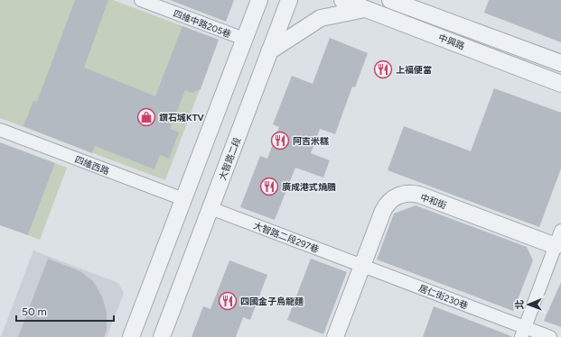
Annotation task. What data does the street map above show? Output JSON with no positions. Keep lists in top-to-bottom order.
{
  "streets": {
    "street": [
      "四維中路205巷",
      "中興路",
      "大智路二段",
      "四維西路",
      "中和街",
      "大智路二段297巷",
      "居仁街230巷"
    ]
  },
  "crossings": [
    ["大智路二段", "大智路二段297巷"],
    ["中和街", "大智路二段297巷"],
    ["中和街", "居仁街230巷"],
    ["大智路二段297巷", "居仁街230巷"]
  ],
  "places": {
    "restaurant": [
      "上福便當",
      "阿吉米糕",
      "廣成港式燒腊",
      "四國金子烏龍麵"
    ],
    "shop": ["鑽石城KTV"]
  },
  "scale_bar": "50 m",
  "north": "left"
}
